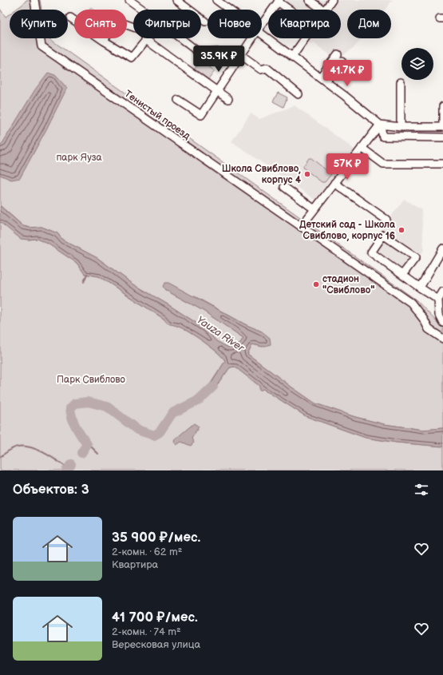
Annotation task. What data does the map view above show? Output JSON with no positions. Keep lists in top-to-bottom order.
{
  "streets": {
    "street": ["Тенистый проезд"]
  },
  "water": ["Yauza River"],
  "parks": ["парк Яуза", "Парк Свиблово"],
  "places": ["Школа Свиблово, корпус 4", "Детский сад - Школа Свиблово, корпус 16", "стадион \"Свиблово\""],
  "page": {
    "chip": [
      "Купить",
      "Снять",
      "Фильтры",
      "Новое",
      "Квартира",
      "Дом"
    ],
    "price": ["35.9K ₽", "41.7K ₽", "57K ₽"],
    "heading": "Объектов: 3",
    "list": [
      {
        "name": "35 900 ₽/мес.",
        "note": "2-комн. · 62 m² · Квартира"
      },
      {
        "name": "41 700 ₽/мес.",
        "note": "2-комн. · 74 m² · Вересковая улица"
      }
    ]
  }
}
